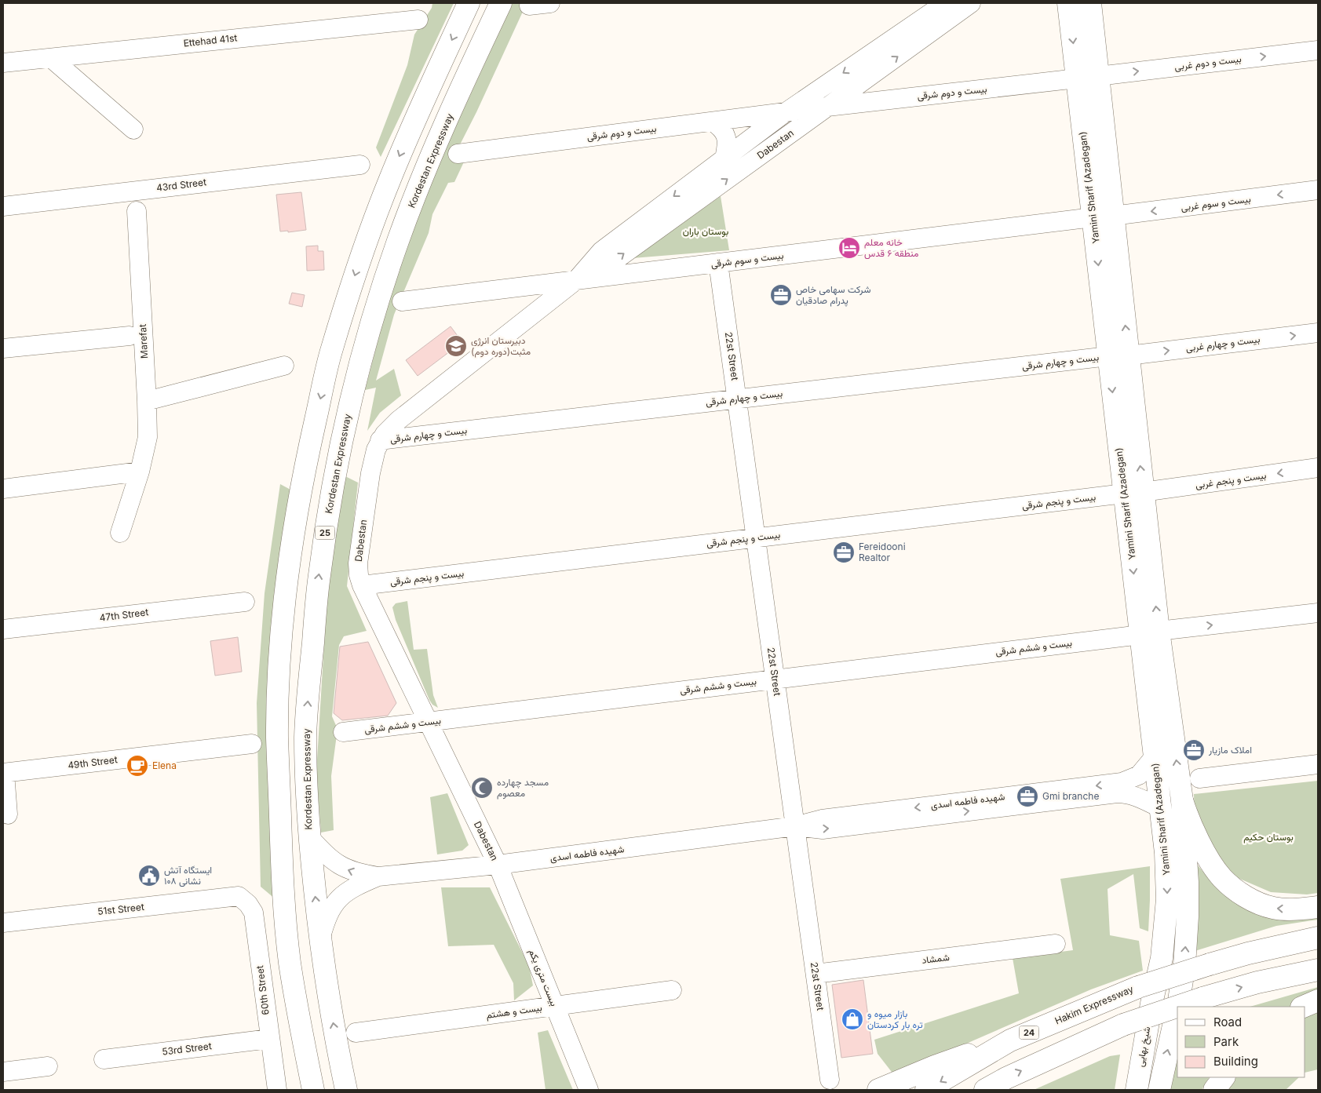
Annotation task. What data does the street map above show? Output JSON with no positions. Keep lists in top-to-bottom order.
{
  "streets": {
    "main road": [
      "Kordestan Expressway",
      "Yamini Sharif (Azadegan)",
      "25",
      "Hakim Expressway",
      "24",
      "شیخ بهایی"
    ],
    "street": [
      "Ettehad 41st",
      "بیست و دوم غربی",
      "بیست و دوم شرقی",
      "Dabestan",
      "43rd Street",
      "بیست و سوم غربی",
      "بیست و سوم شرقی",
      "Marefat",
      "بیست و چهارم غربی",
      "22st Street",
      "بیست و چهارم شرقی",
      "بیست و پنجم غربی",
      "بیست و پنجم شرقی",
      "47th Street",
      "بیست و ششم شرقی",
      "49th Street",
      "شهیده فاطمه اسدی",
      "51st Street",
      "شمشاد",
      "بیست متری یکم",
      "60th Street",
      "بیست و هشتم",
      "53rd Street"
    ]
  },
  "crossings": [
    ["بیست و دوم غربی", "Yamini Sharif (Azadegan)"],
    ["بیست و دوم شرقی", "Dabestan"],
    ["بیست و دوم شرقی", "Yamini Sharif (Azadegan)"],
    ["Dabestan", "بیست و سوم شرقی"],
    ["Dabestan", "بیست و چهارم شرقی"],
    ["Dabestan", "بیست و پنجم شرقی"],
    ["Dabestan", "بیست و ششم شرقی"],
    ["Dabestan", "شهیده فاطمه اسدی"],
    ["Dabestan", "بیست متری یکم"],
    ["Yamini Sharif (Azadegan)", "بیست و سوم غربی"],
    ["Yamini Sharif (Azadegan)", "بیست و سوم شرقی"],
    ["Yamini Sharif (Azadegan)", "بیست و چهارم غربی"],
    ["Yamini Sharif (Azadegan)", "بیست و چهارم شرقی"],
    ["Yamini Sharif (Azadegan)", "بیست و پنجم غربی"],
    ["Yamini Sharif (Azadegan)", "بیست و پنجم شرقی"],
    ["Yamini Sharif (Azadegan)", "بیست و ششم شرقی"],
    ["Yamini Sharif (Azadegan)", "شهیده فاطمه اسدی"],
    ["Yamini Sharif (Azadegan)", "شیخ بهایی"],
    ["بیست و سوم غربی", "بیست و سوم شرقی"],
    ["بیست و سوم شرقی", "22st Street"],
    ["بیست و چهارم غربی", "بیست و چهارم شرقی"],
    ["22st Street", "بیست و چهارم شرقی"],
    ["22st Street", "بیست و پنجم شرقی"],
    ["22st Street", "بیست و ششم شرقی"],
    ["22st Street", "شهیده فاطمه اسدی"],
    ["22st Street", "شمشاد"],
    ["بیست و پنجم غربی", "بیست و پنجم شرقی"],
    ["شهیده فاطمه اسدی", "بیست متری یکم"],
    ["51st Street", "60th Street"],
    ["بیست متری یکم", "بیست و هشتم"],
    ["60th Street", "53rd Street"]
  ],
  "one_way": [
    "بیست و دوم غربی",
    "بیست و سوم غربی",
    "بیست و چهارم غربی",
    "بیست و پنجم غربی"
  ],
  "parks": ["بوستان باران", "بوستان حکیم"],
  "places": {
    "hotel": ["خانه معلم منطقه ۶ قدس"],
    "office": [
      "شرکت سهامی خاص پدرام صادقیان",
      "Fereidooni Realtor",
      "املاک مازیار",
      "Gmi branche"
    ],
    "school or university": ["دبیرستان انرژی مثبت(دوره دوم)"],
    "cafe": ["Elena"],
    "mosque": ["مسجد چهارده معصوم"],
    "public building": ["ایستگاه آتش نشانی ۱۰۸"],
    "shop": ["بازار میوه و تره بار کردستان"]
  },
  "legend": ["Road", "Park", "Building"]
}
